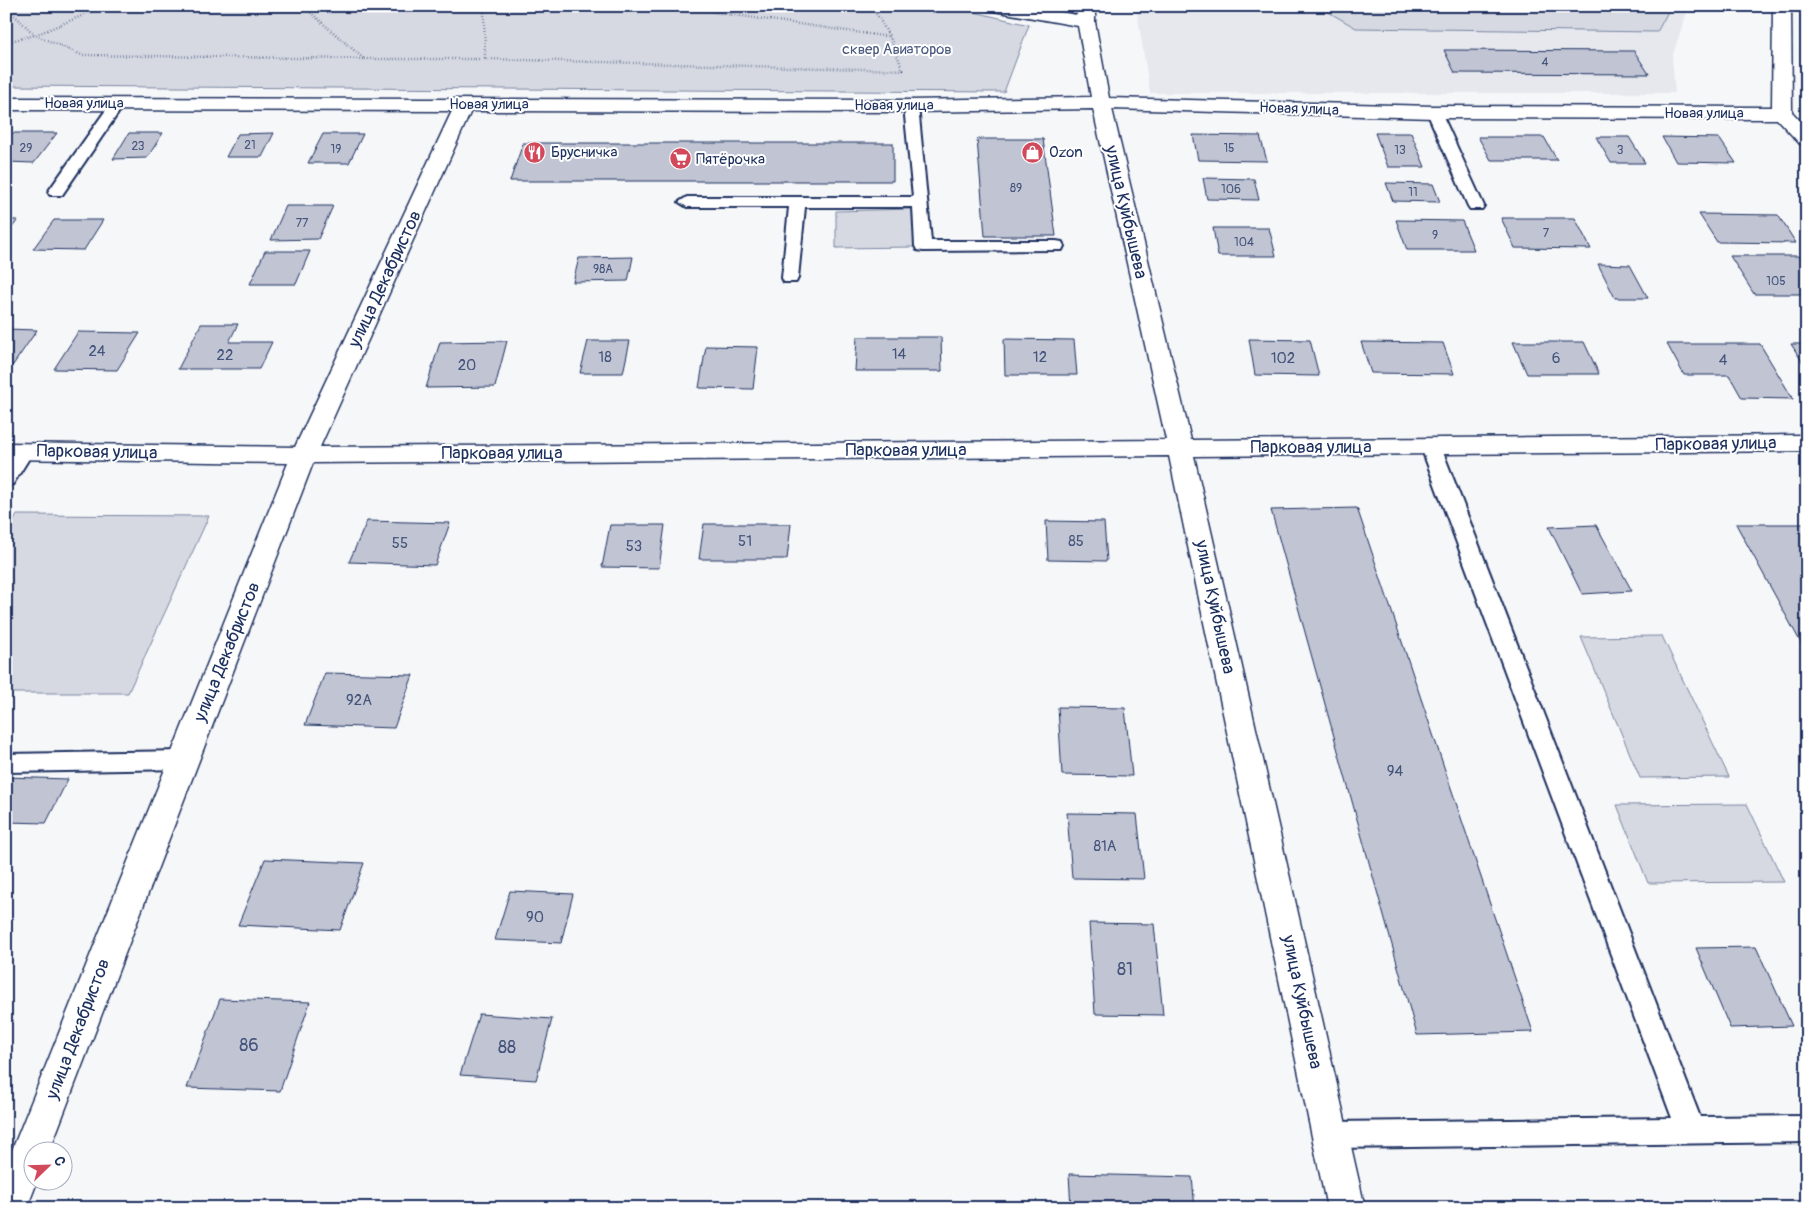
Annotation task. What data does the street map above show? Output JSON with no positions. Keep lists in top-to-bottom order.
{
  "streets": {
    "street": [
      "Новая улица",
      "улица Куйбышева",
      "улица Декабристов",
      "Парковая улица"
    ]
  },
  "crossings": [
    ["Новая улица", "улица Куйбышева"],
    ["Новая улица", "улица Декабристов"],
    ["улица Куйбышева", "Парковая улица"],
    ["улица Декабристов", "Парковая улица"]
  ],
  "parks": ["сквер Авиаторов"],
  "places": {
    "restaurant": ["Брусничка"],
    "shop": ["Ozon"],
    "supermarket": ["Пятёрочка"]
  },
  "house_numbers": [
    "4",
    "21",
    "23",
    "29",
    "15",
    "19",
    "13",
    "3",
    "89",
    "106",
    "11",
    "77",
    "7",
    "9",
    "104",
    "98А",
    "105",
    "24",
    "14",
    "22",
    "18",
    "12",
    "102",
    "6",
    "4",
    "20",
    "51",
    "85",
    "55",
    "53",
    "92А",
    "94",
    "81А",
    "90",
    "81",
    "86",
    "88"
  ],
  "north": "top right"
}
